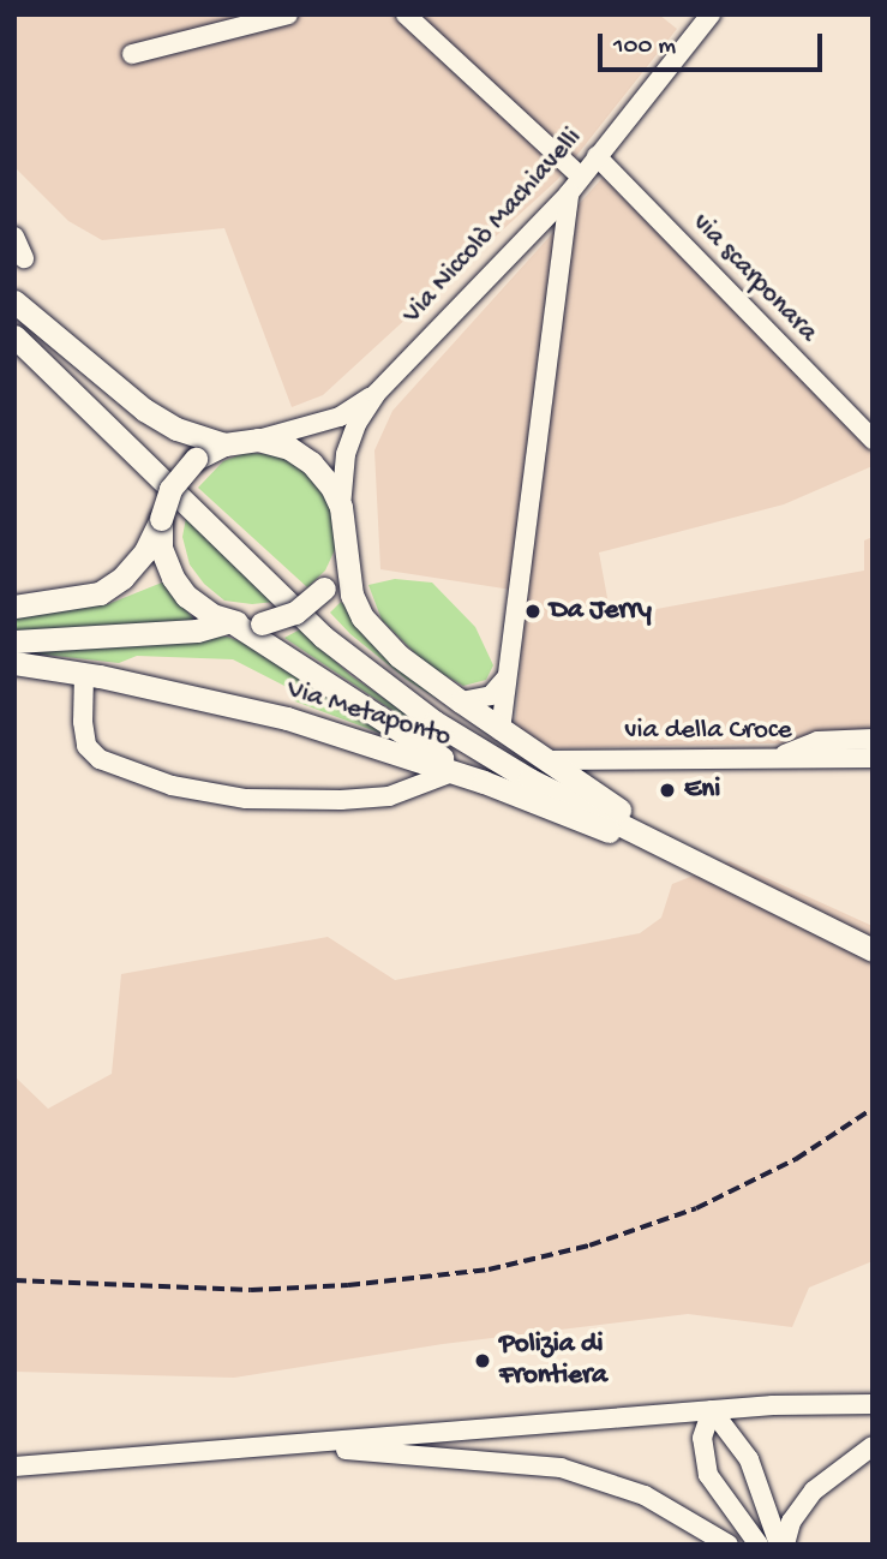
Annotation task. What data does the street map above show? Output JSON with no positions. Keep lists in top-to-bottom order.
{
  "streets": {
    "main road": ["Via Metaponto"],
    "street": ["Via Niccolò Machiavelli", "via scarponara", "via della Croce"]
  },
  "crossings": [
    ["Via Niccolò Machiavelli", "via scarponara"]
  ],
  "places": ["Da Jerry", "Eni", "Polizia di Frontiera"],
  "scale_bar": "100 m"
}
